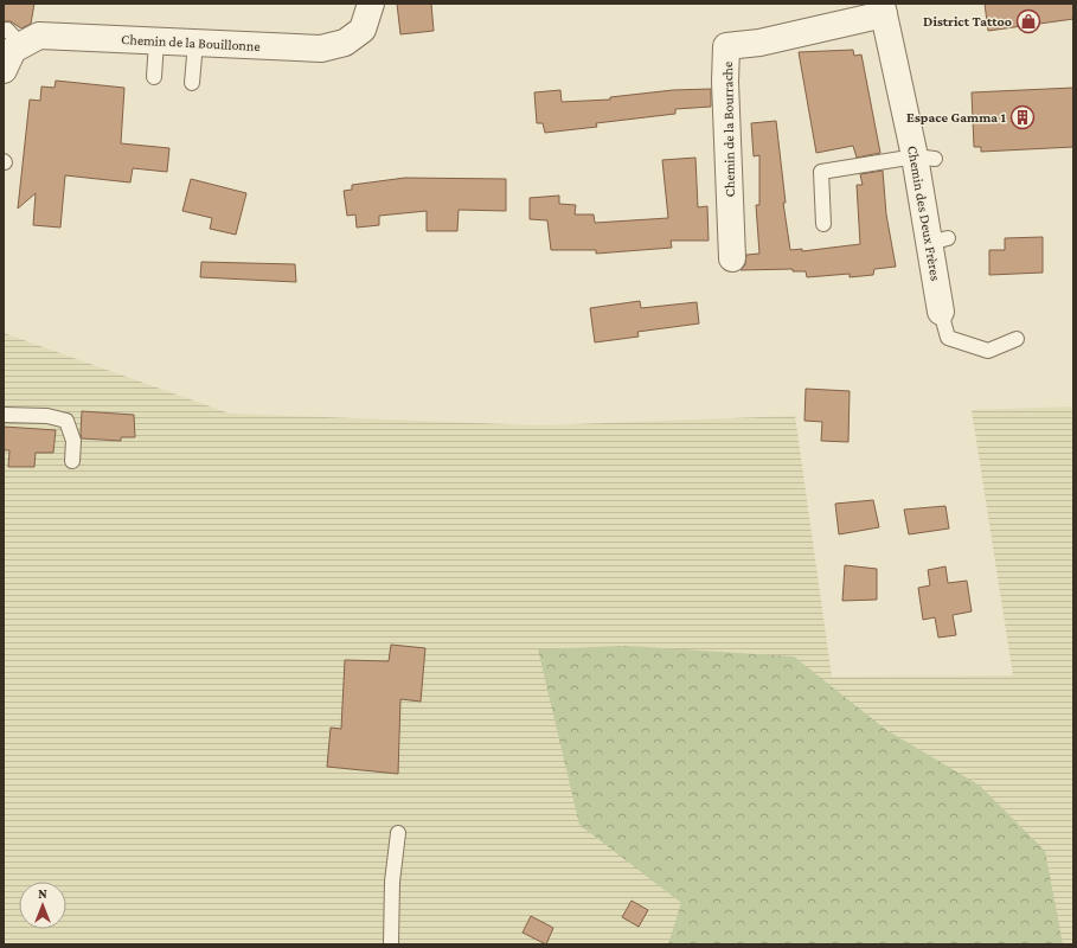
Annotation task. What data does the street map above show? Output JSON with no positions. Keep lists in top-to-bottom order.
{
  "streets": {
    "street": ["Chemin de la Bouillonne", "Chemin de la Bourrache", "Chemin des Deux Frères"]
  },
  "crossings": [
    ["Chemin de la Bourrache", "Chemin des Deux Frères"]
  ],
  "places": {
    "shop": ["District Tattoo"],
    "building": ["Espace Gamma 1"]
  },
  "north": "top"
}
